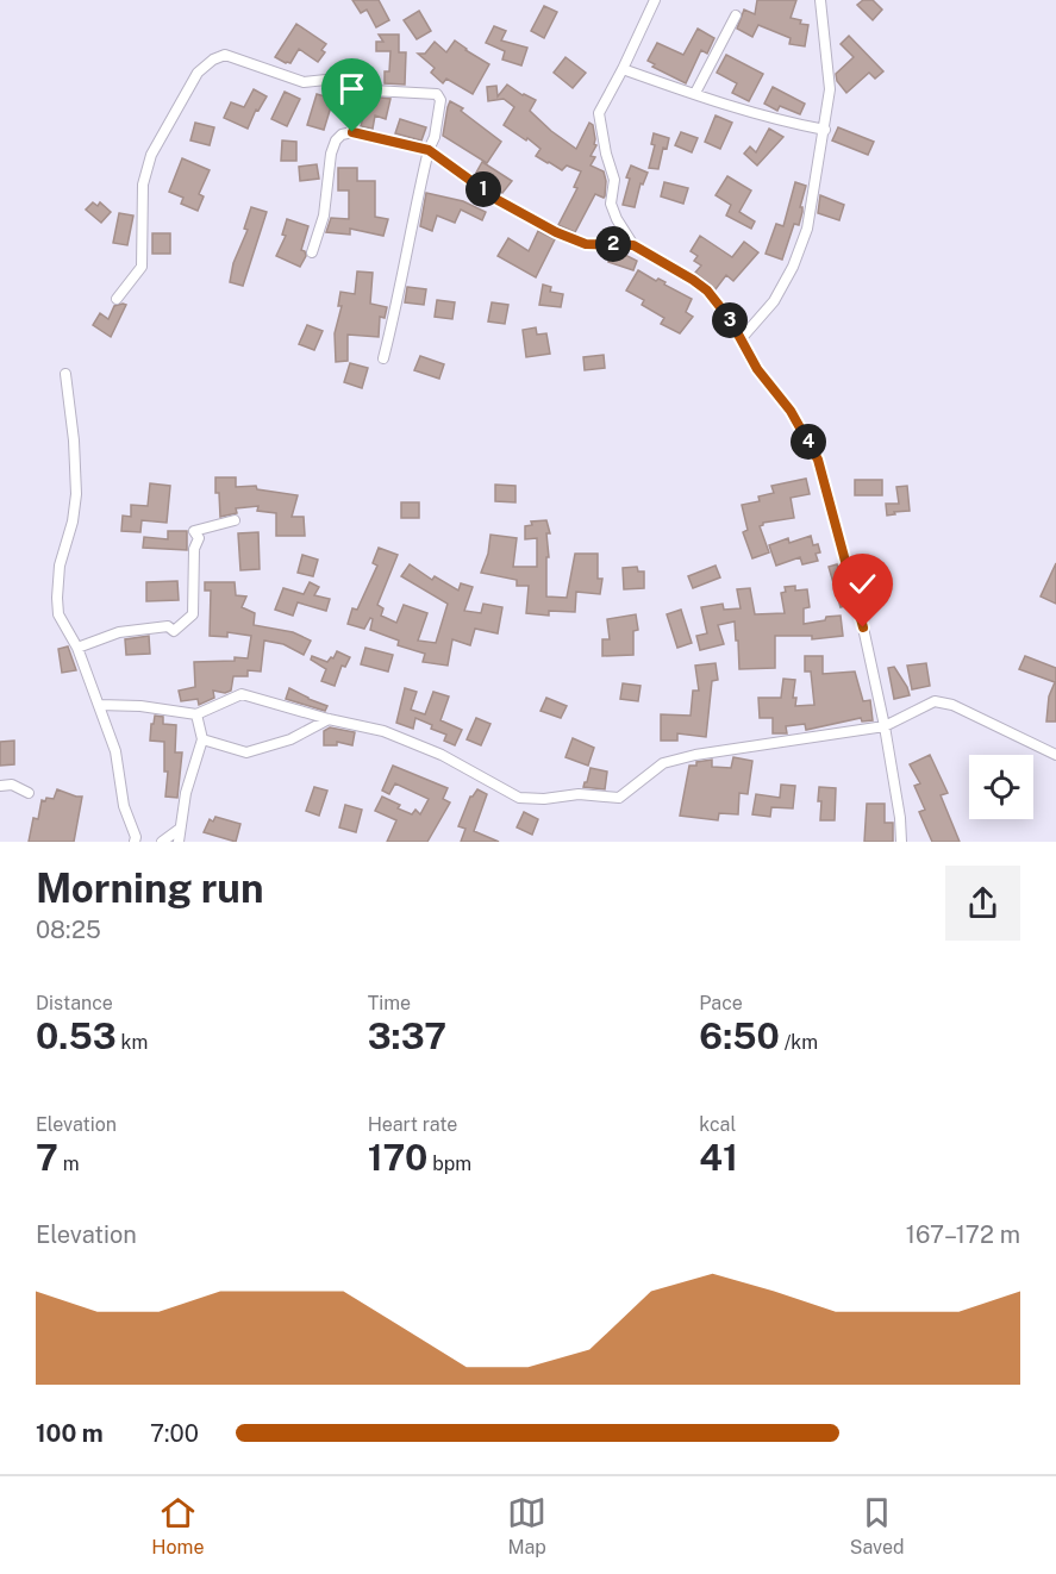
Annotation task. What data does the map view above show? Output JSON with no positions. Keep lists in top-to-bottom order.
{
  "page": {
    "pins": [
      "1",
      "2",
      "3",
      "4"
    ],
    "heading": ["Morning run", "08:25"],
    "stats": [
      ["Distance", "0.53 km"],
      ["Time", "3:37"],
      ["Pace", "6:50 /km"],
      ["Elevation", "7 m"],
      ["Heart rate", "170 bpm"],
      ["kcal", "41"]
    ],
    "chart": ["Elevation", "167–172 m"],
    "list": [
      {
        "name": "100 m",
        "note": "7:00"
      }
    ],
    "tabs": ["Home", "Map", "Saved"]
  }
}
